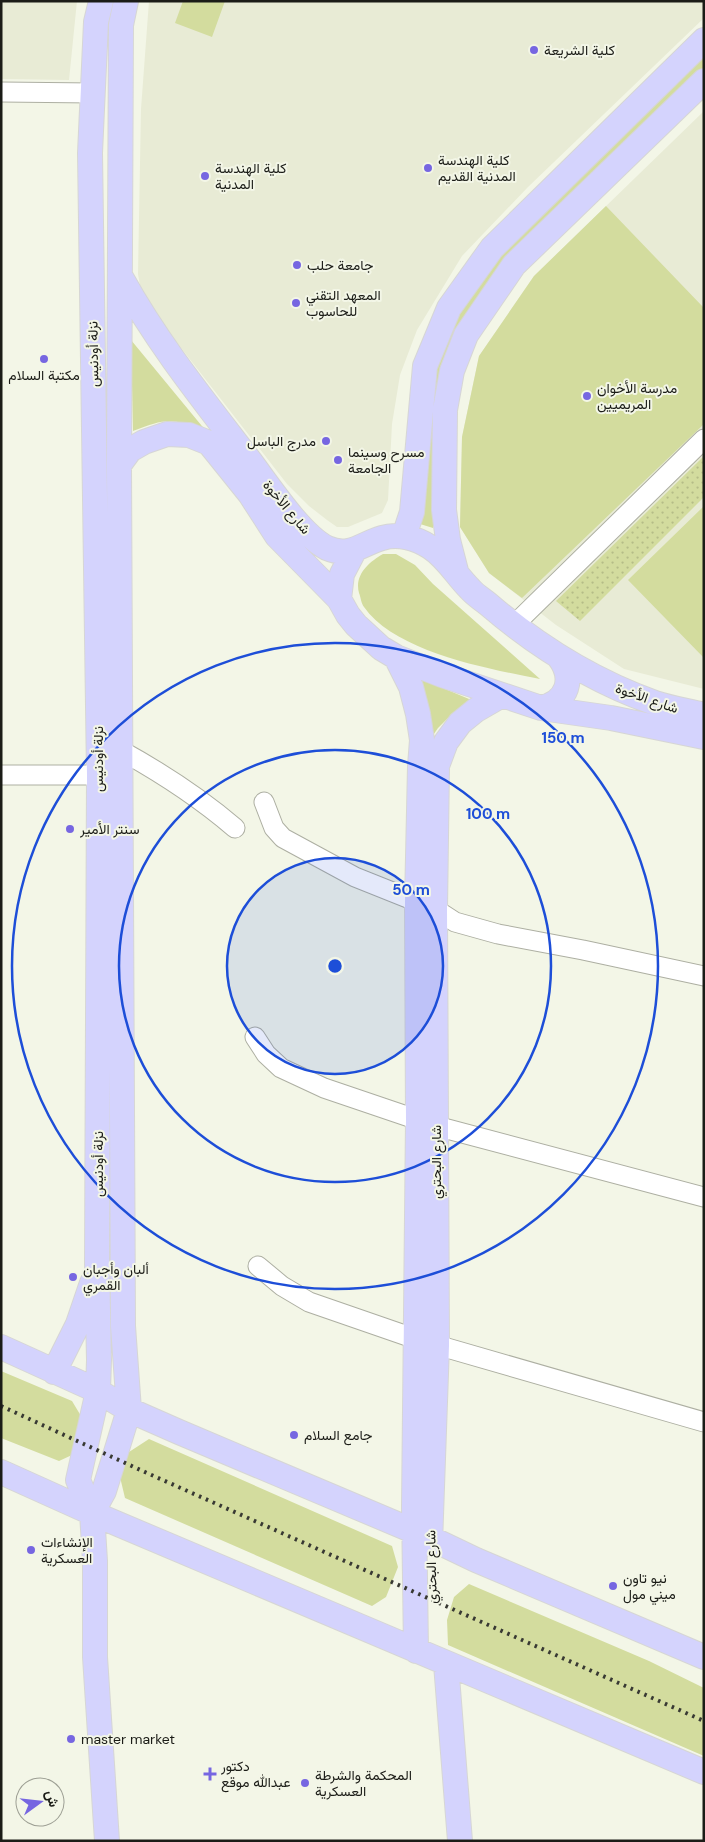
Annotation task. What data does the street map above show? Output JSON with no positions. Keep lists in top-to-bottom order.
{
  "streets": {
    "main road": ["نزلة أودنيس", "شارع الأخوة", "شارع البحتري"]
  },
  "places": {
    "other": [
      "كلية الشريعة",
      "كلية الهندسة المدنية القديم",
      "كلية الهندسة المدنية",
      "جامعة حلب",
      "المعهد التقني للحاسوب",
      "مكتبة السلام",
      "مدرسة الأخوان المريميين",
      "مدرج الباسل",
      "مسرح وسينما الجامعة",
      "سنتر الأمير",
      "ألبان وأجبان القمري",
      "جامع السلام",
      "الإنشاءات العسكرية",
      "نيو تاون ميني مول",
      "master market",
      "المحكمة والشرطة العسكرية"
    ],
    "health": ["دكتور عبدالله موقع"]
  },
  "north": "right",
  "rings": ["150 m", "100 m", "50 m"]
}
